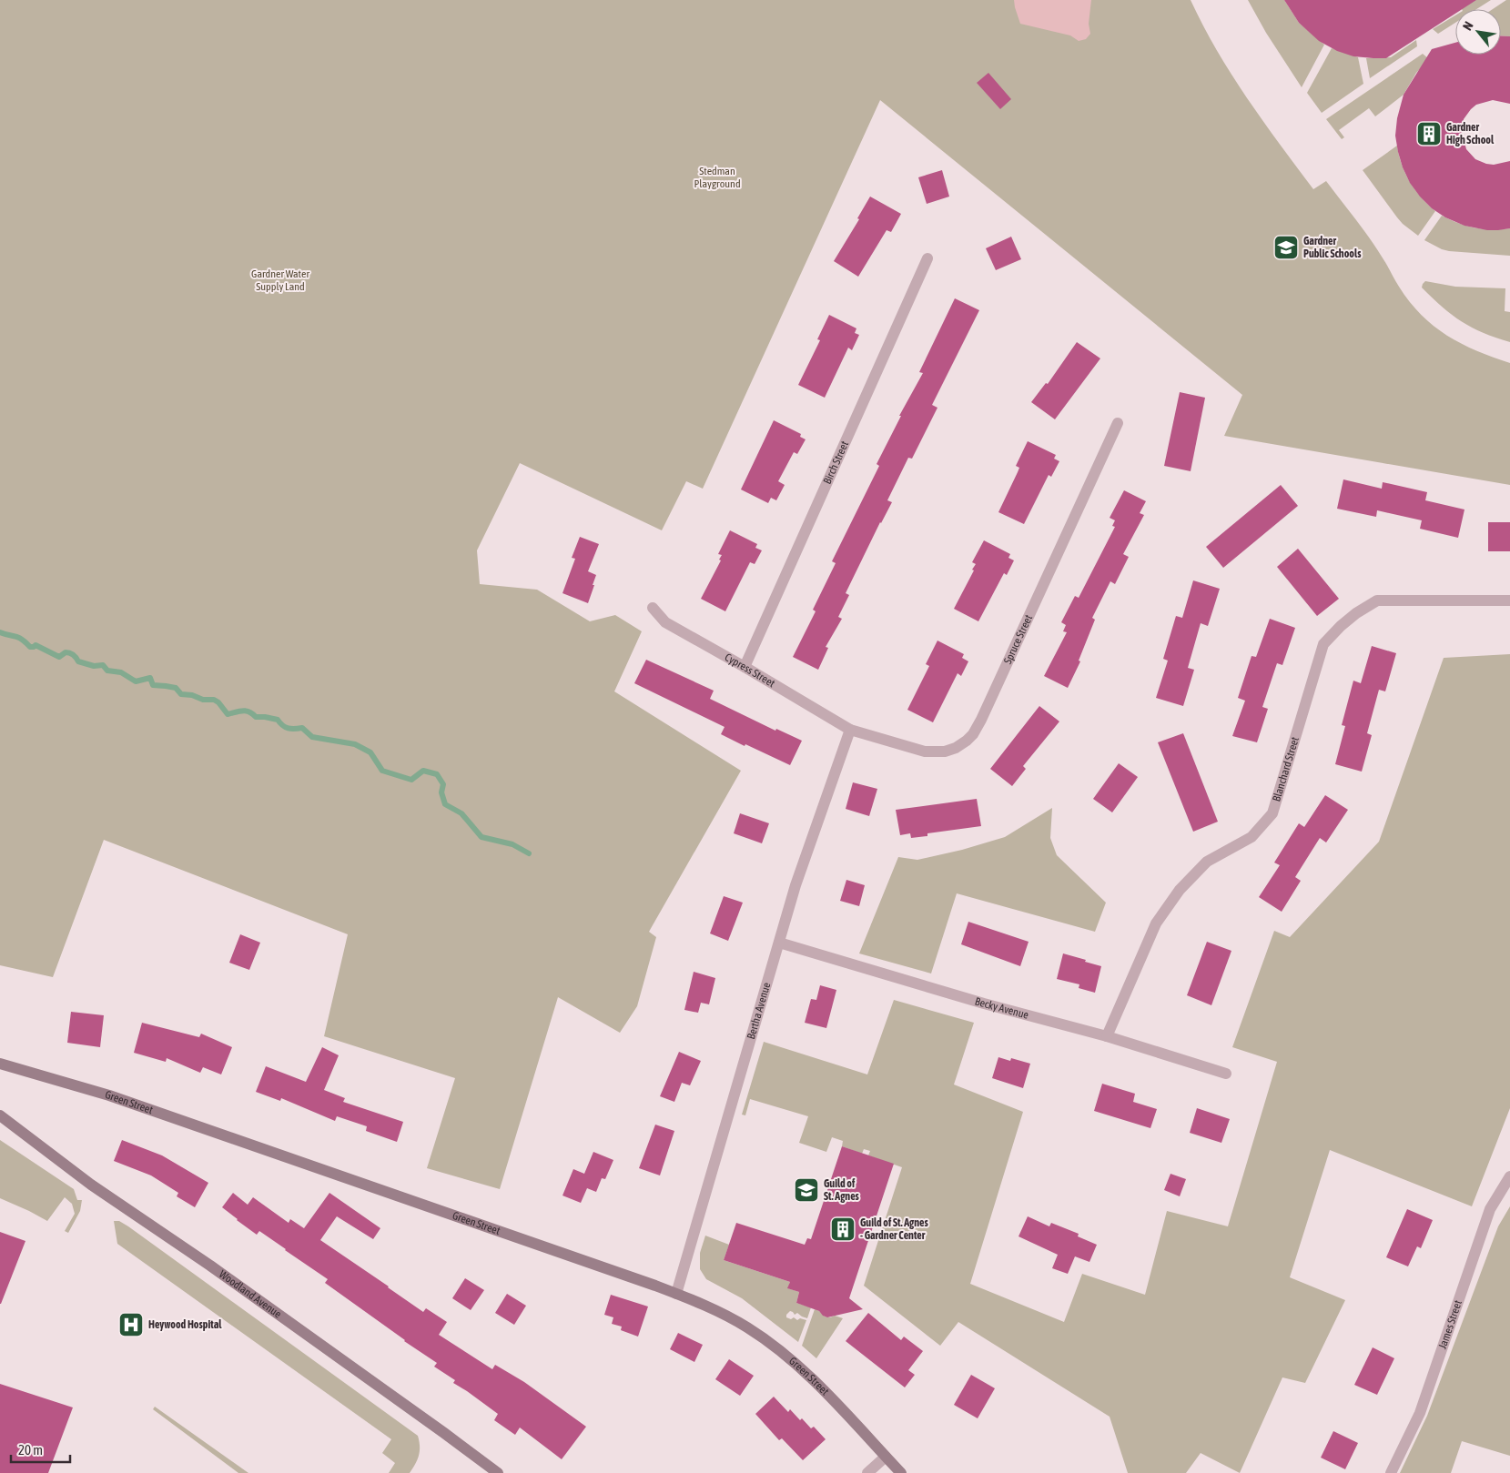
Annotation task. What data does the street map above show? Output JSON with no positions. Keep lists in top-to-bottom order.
{
  "streets": {
    "street": [
      "Birch Street",
      "Spruce Street",
      "Cypress Street",
      "Blanchard Street",
      "Becky Avenue",
      "Bertha Avenue",
      "Green Street",
      "Woodland Avenue",
      "James Street"
    ]
  },
  "crossings": [
    ["Birch Street", "Cypress Street"],
    ["Spruce Street", "Cypress Street"],
    ["Spruce Street", "Bertha Avenue"],
    ["Cypress Street", "Bertha Avenue"],
    ["Blanchard Street", "Becky Avenue"],
    ["Becky Avenue", "Bertha Avenue"],
    ["Bertha Avenue", "Green Street"]
  ],
  "parks": ["Stedman Playground", "Gardner Water Supply Land"],
  "places": {
    "building": ["Gardner High School", "Guild of St. Agnes - Gardner Center"],
    "school or university": ["Gardner Public Schools", "Guild of St. Agnes"],
    "hospital": ["Heywood Hospital"]
  },
  "scale_bar": "20 m",
  "north": "top left"
}
